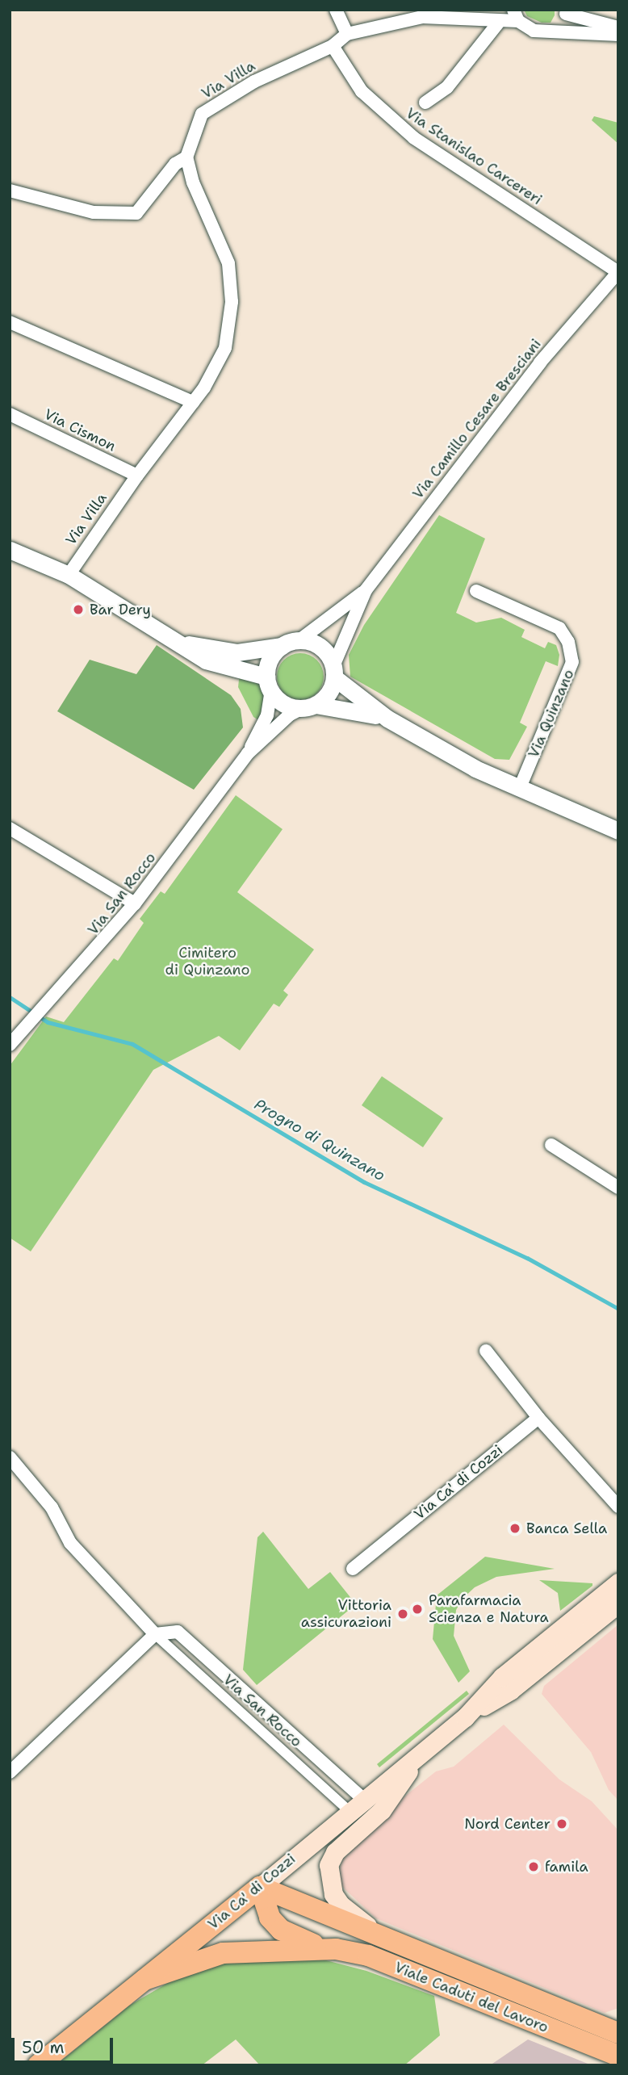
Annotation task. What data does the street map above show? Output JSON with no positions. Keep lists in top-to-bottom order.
{
  "streets": {
    "main road": ["Via Ca' di Cozzi", "Viale Caduti del Lavoro"],
    "street": [
      "Via Villa",
      "Via Stanislao Carcereri",
      "Via Camillo Cesare Bresciani",
      "Via Cismon",
      "Via Quinzano",
      "Via San Rocco"
    ]
  },
  "crossings": [
    ["Via Villa", "Via Stanislao Carcereri"],
    ["Via Villa", "Via Cismon"],
    ["Via Stanislao Carcereri", "Via Camillo Cesare Bresciani"],
    ["Via Camillo Cesare Bresciani", "Via San Rocco"],
    ["Via San Rocco", "Via Ca' di Cozzi"],
    ["Via Ca' di Cozzi", "Viale Caduti del Lavoro"]
  ],
  "water": ["Progno di Quinzano"],
  "parks": ["Cimitero di Quinzano"],
  "places": [
    "Bar Dery",
    "Banca Sella",
    "Parafarmacia Scienza e Natura",
    "Vittoria assicurazioni",
    "Nord Center",
    "famila"
  ],
  "scale_bar": "50 m"
}
